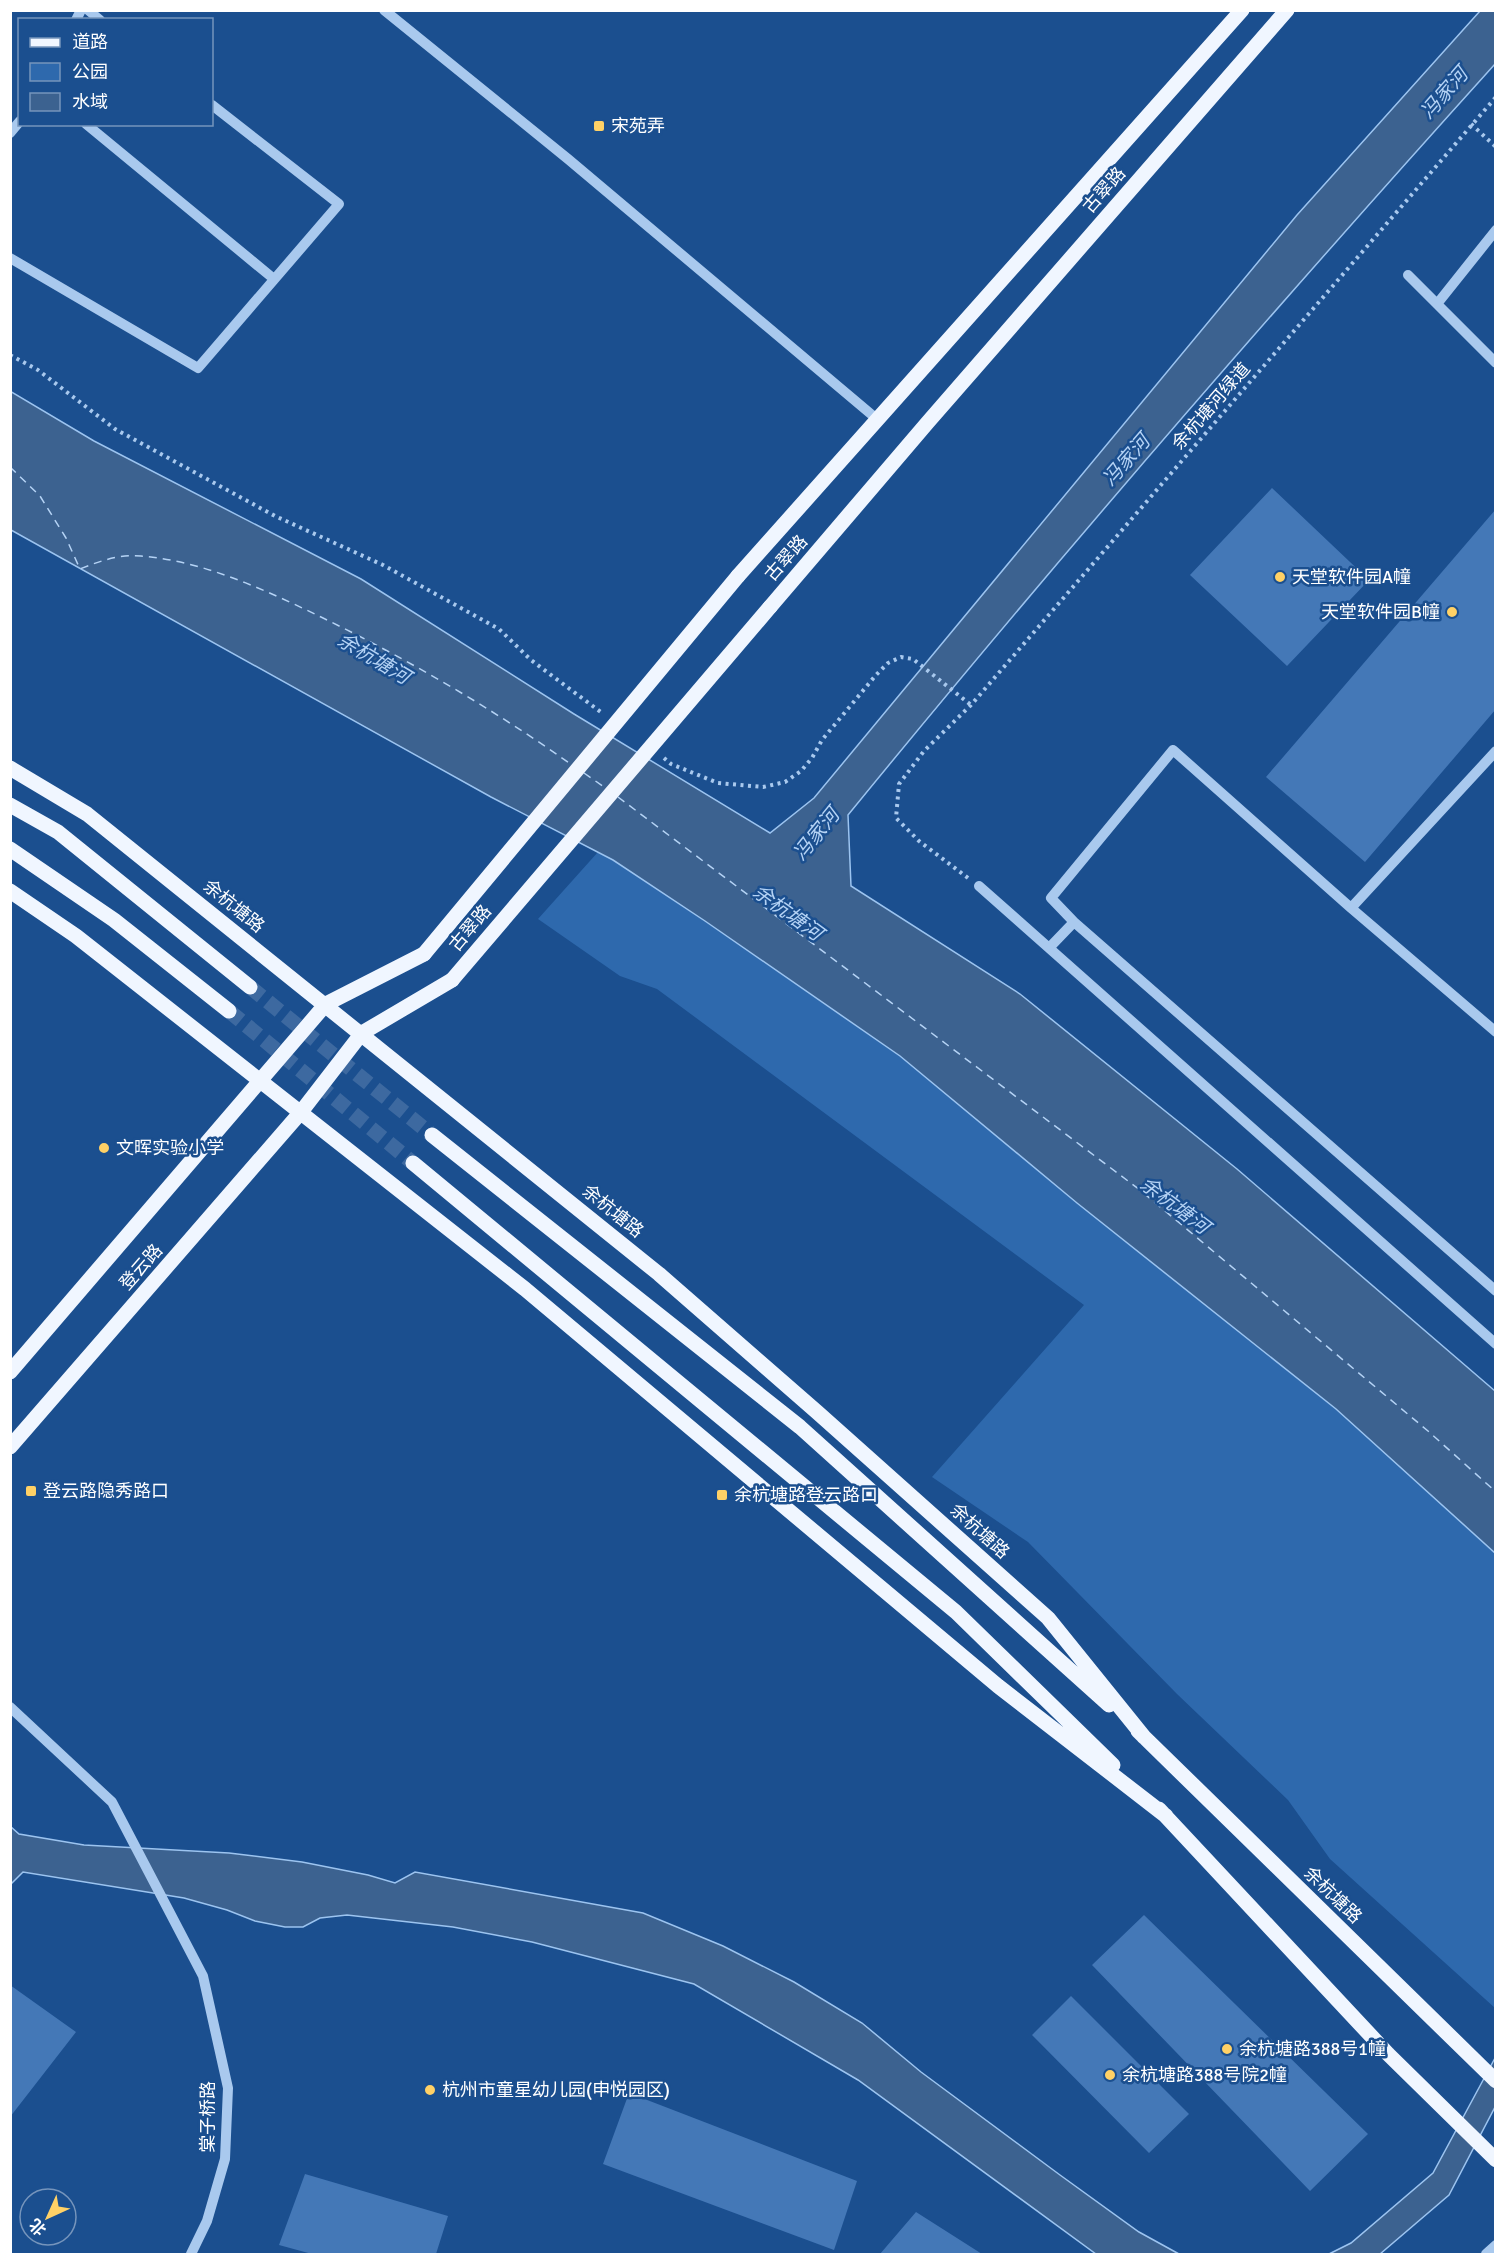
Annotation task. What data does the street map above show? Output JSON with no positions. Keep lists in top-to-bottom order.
{
  "streets": {
    "main road": ["古翠路", "余杭塘路", "登云路"],
    "street": ["棠子桥路"],
    "path": ["余杭塘河绿道"]
  },
  "crossings": [
    ["古翠路", "余杭塘路"],
    ["古翠路", "登云路"]
  ],
  "water": ["冯家河", "余杭塘河"],
  "places": {
    "transit": ["宋苑弄", "登云路隐秀路口", "余杭塘路登云路口"],
    "other": [
      "天堂软件园A幢",
      "天堂软件园B幢",
      "文晖实验小学",
      "余杭塘路388号1幢",
      "余杭塘路388号院2幢",
      "杭州市童星幼儿园(申悦园区)"
    ]
  },
  "legend": ["道路", "公园", "水域"],
  "north": "bottom left"
}
